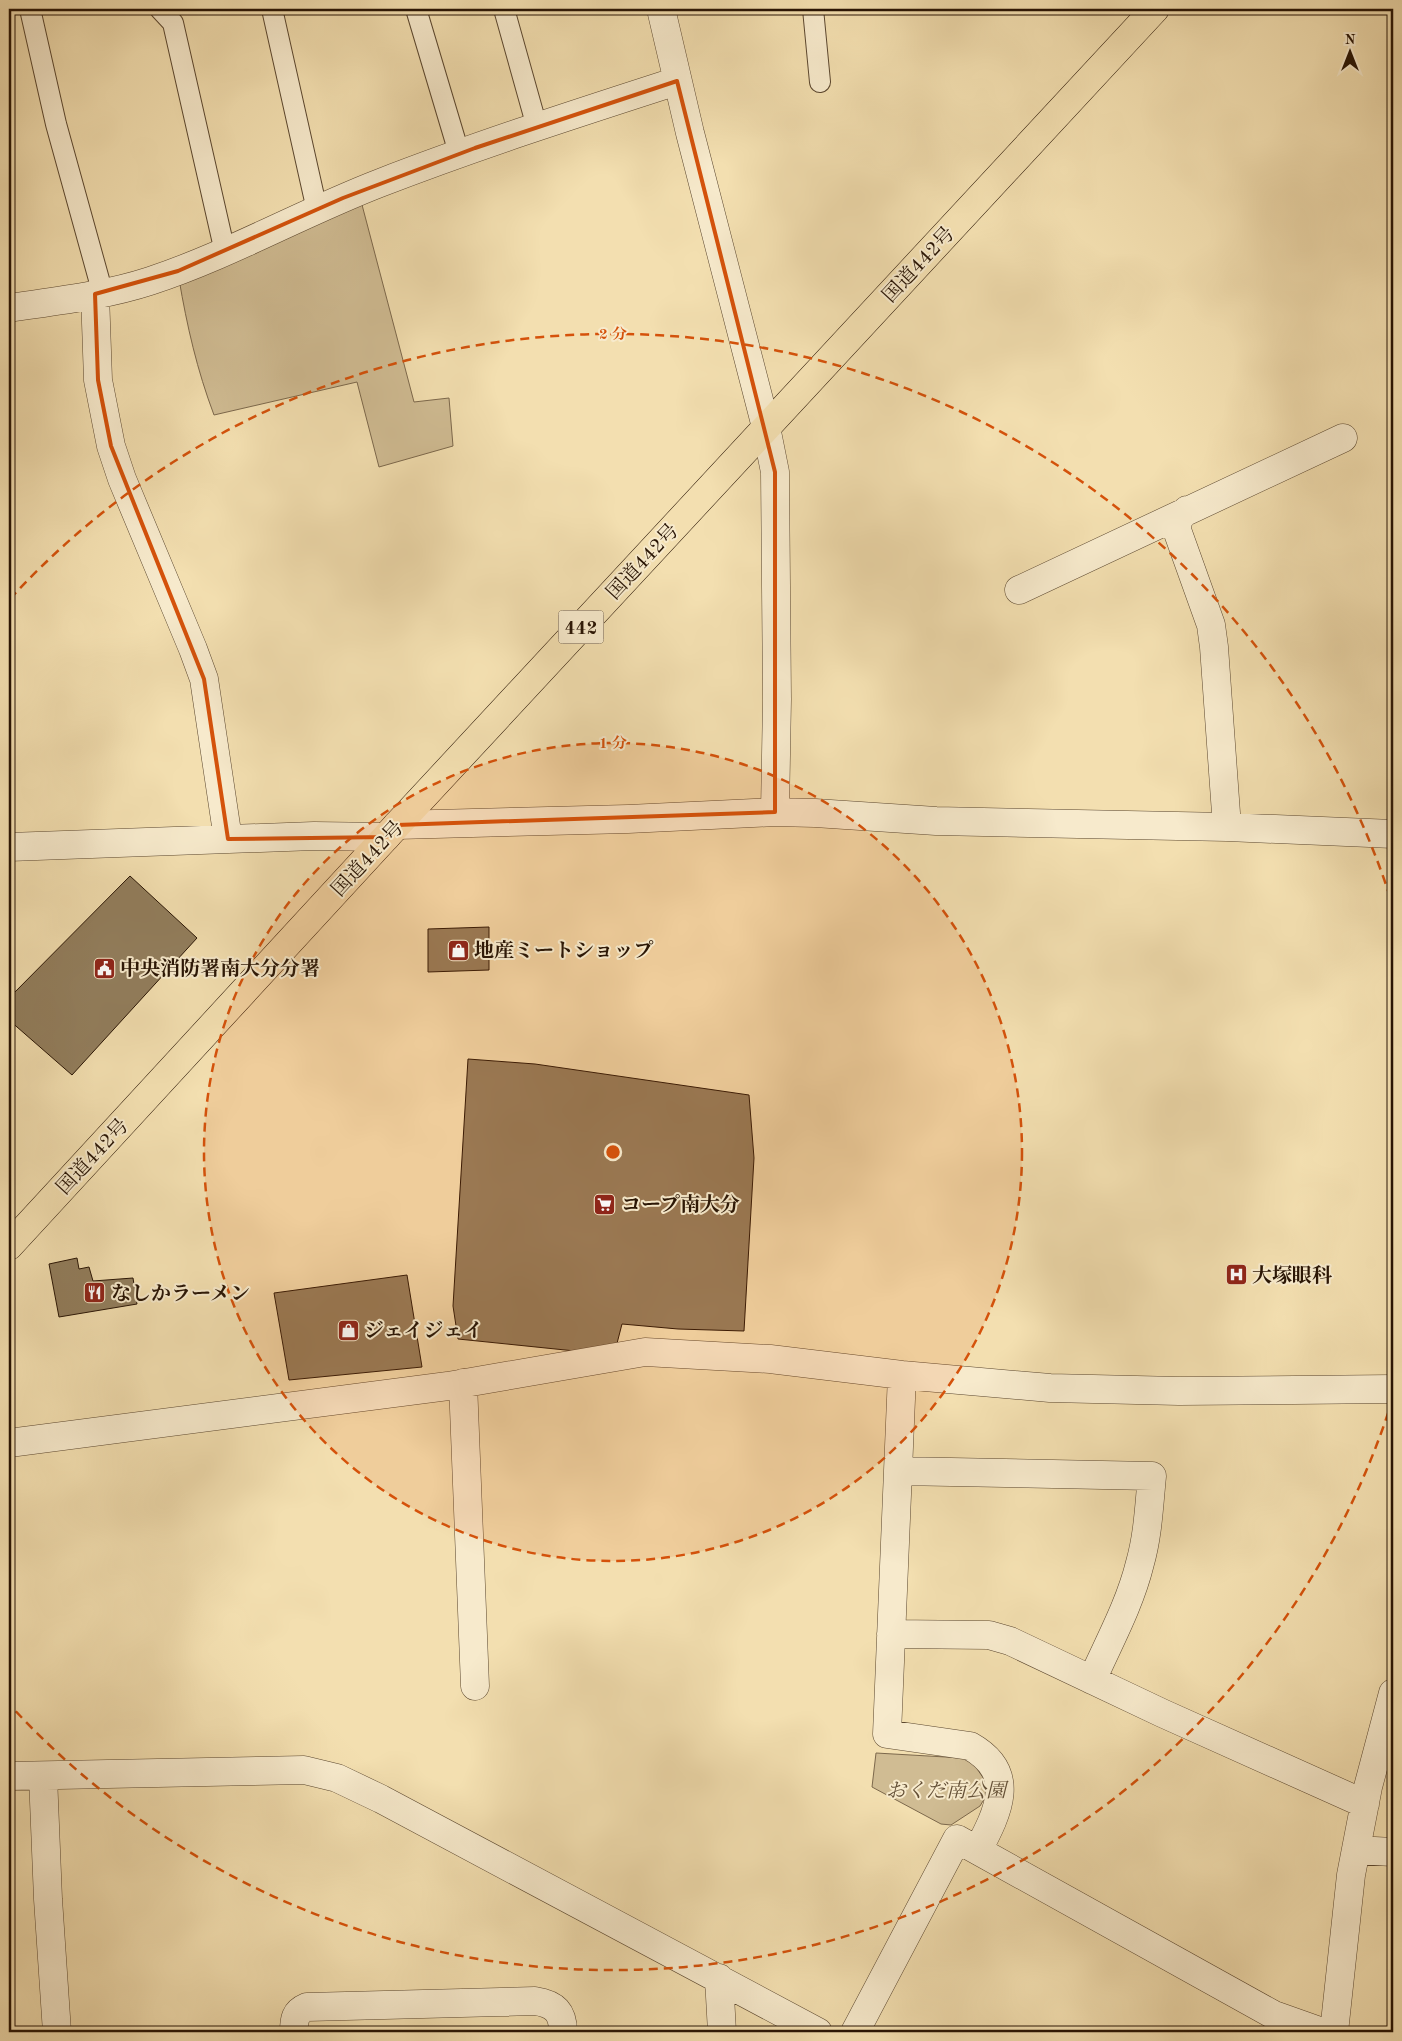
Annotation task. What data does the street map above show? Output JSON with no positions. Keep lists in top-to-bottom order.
{
  "streets": {
    "highway": ["国道442号", "442"]
  },
  "parks": ["おくだ南公園"],
  "places": {
    "shop": ["地産ミートショップ", "ジェイジェイ"],
    "public building": ["中央消防署南大分分署"],
    "supermarket": ["コープ南大分"],
    "hospital": ["大塚眼科"],
    "restaurant": ["なしかラーメン"]
  },
  "north": "top",
  "rings": ["2 分", "1 分"]
}
